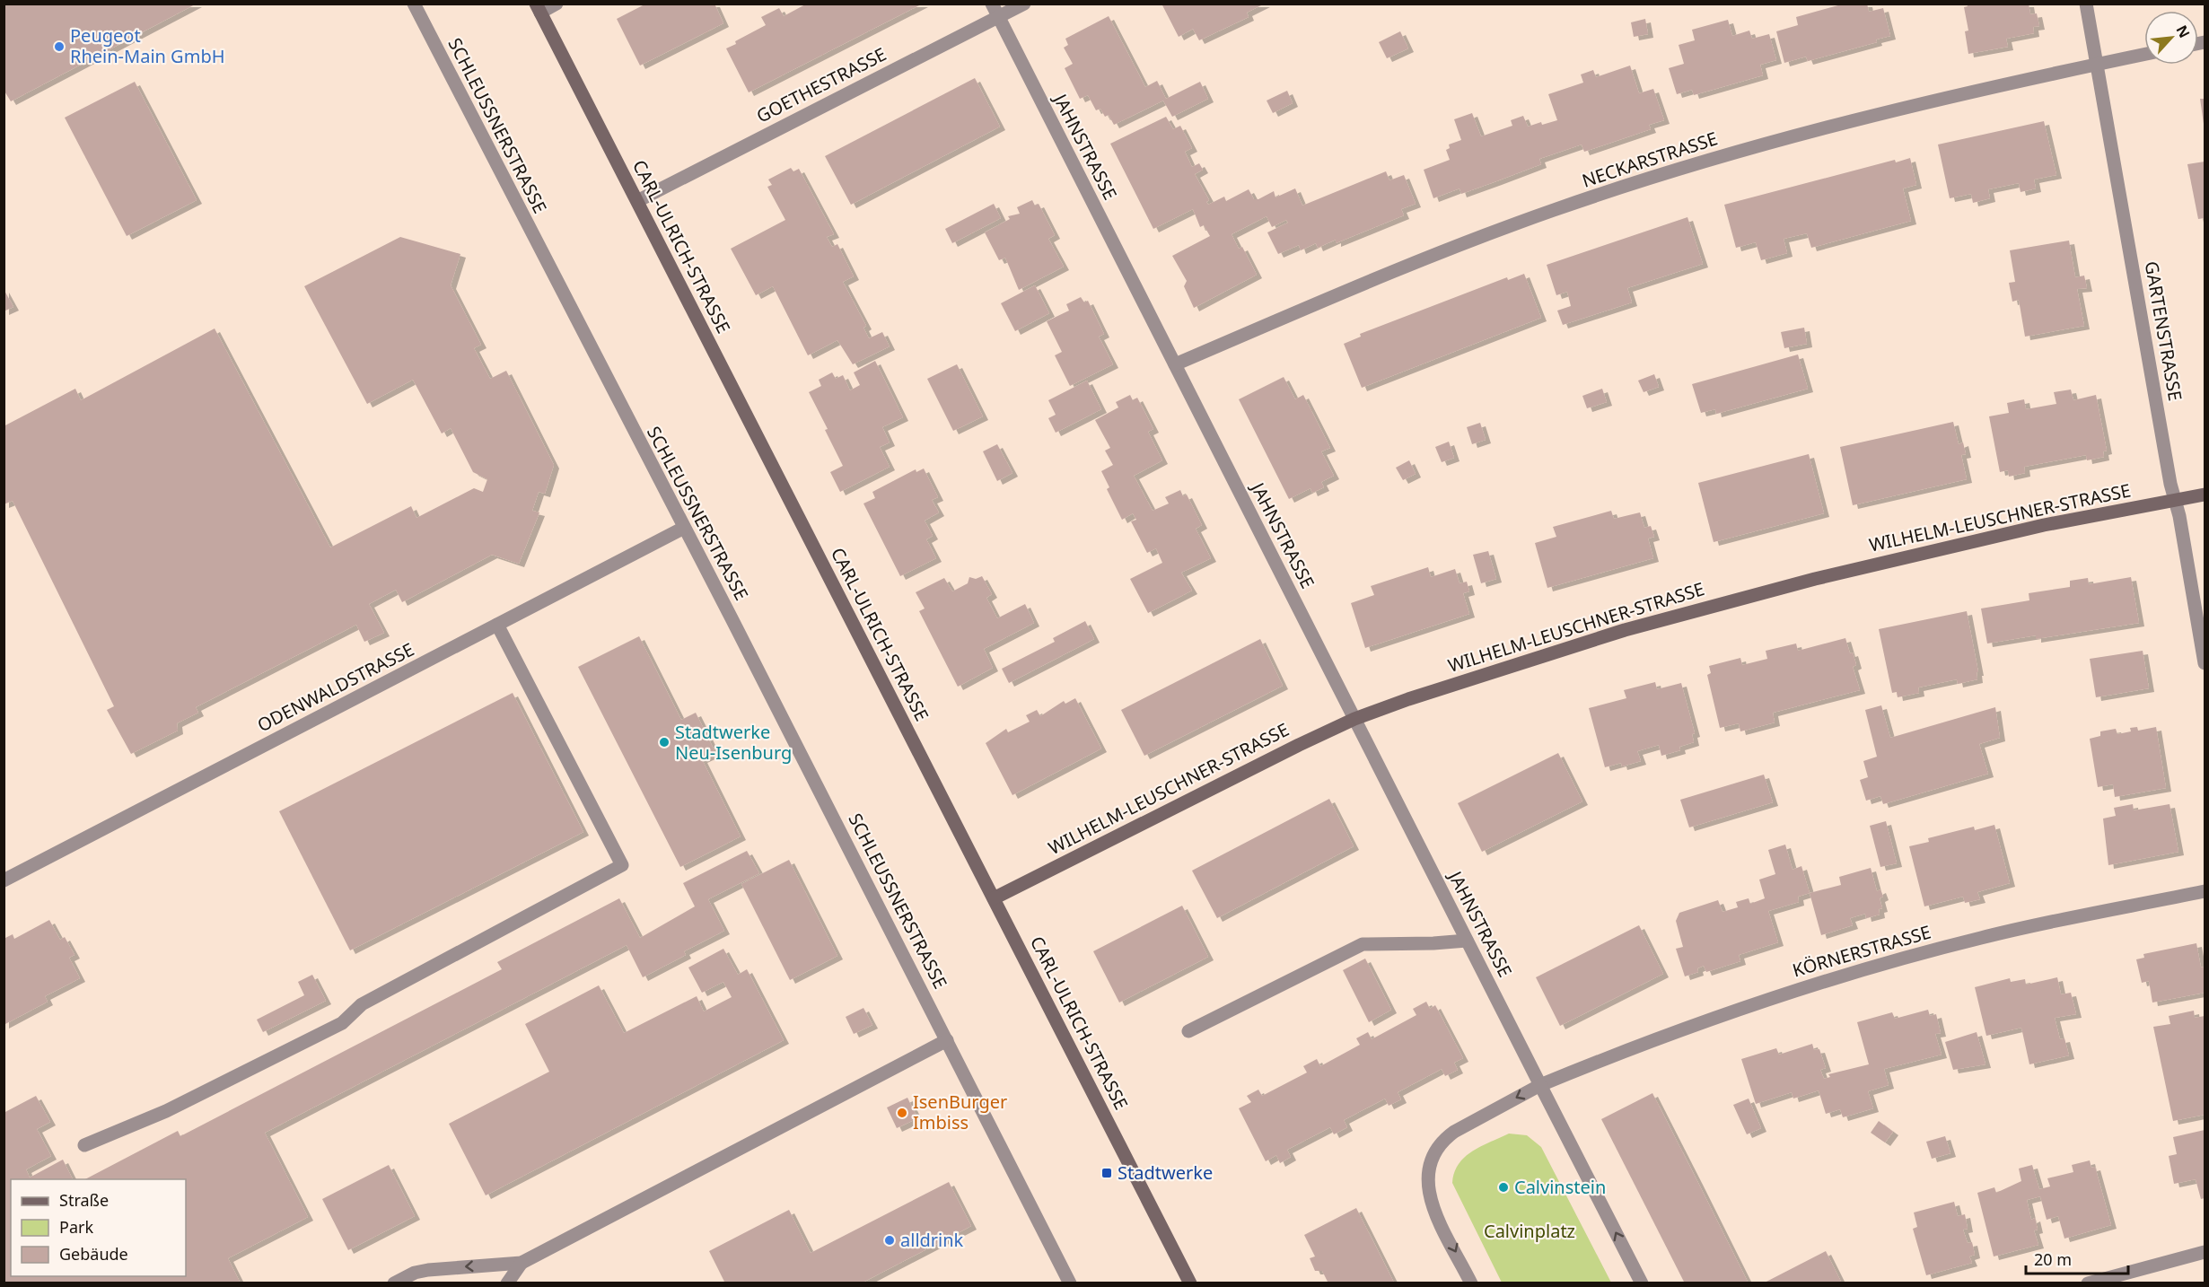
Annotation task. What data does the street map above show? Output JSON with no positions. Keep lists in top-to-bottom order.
{
  "streets": {
    "main road": ["CARL-ULRICH-STRASSE", "WILHELM-LEUSCHNER-STRASSE"],
    "street": [
      "GOETHESTRASSE",
      "SCHLEUSSNERSTRASSE",
      "JAHNSTRASSE",
      "NECKARSTRASSE",
      "GARTENSTRASSE",
      "ODENWALDSTRASSE",
      "KÖRNERSTRASSE"
    ]
  },
  "crossings": [
    ["GOETHESTRASSE", "JAHNSTRASSE"],
    ["GOETHESTRASSE", "CARL-ULRICH-STRASSE"],
    ["SCHLEUSSNERSTRASSE", "ODENWALDSTRASSE"],
    ["JAHNSTRASSE", "NECKARSTRASSE"],
    ["JAHNSTRASSE", "WILHELM-LEUSCHNER-STRASSE"],
    ["JAHNSTRASSE", "KÖRNERSTRASSE"],
    ["NECKARSTRASSE", "GARTENSTRASSE"],
    ["CARL-ULRICH-STRASSE", "WILHELM-LEUSCHNER-STRASSE"],
    ["GARTENSTRASSE", "WILHELM-LEUSCHNER-STRASSE"]
  ],
  "parks": ["Calvinplatz"],
  "places": {
    "other": [
      "Peugeot Rhein-Main GmbH",
      "Stadtwerke Neu-Isenburg",
      "IsenBurger Imbiss",
      "Calvinstein",
      "alldrink"
    ],
    "transit": ["Stadtwerke"]
  },
  "legend": ["Straße", "Park", "Gebäude"],
  "scale_bar": "20 m",
  "north": "top right"
}
